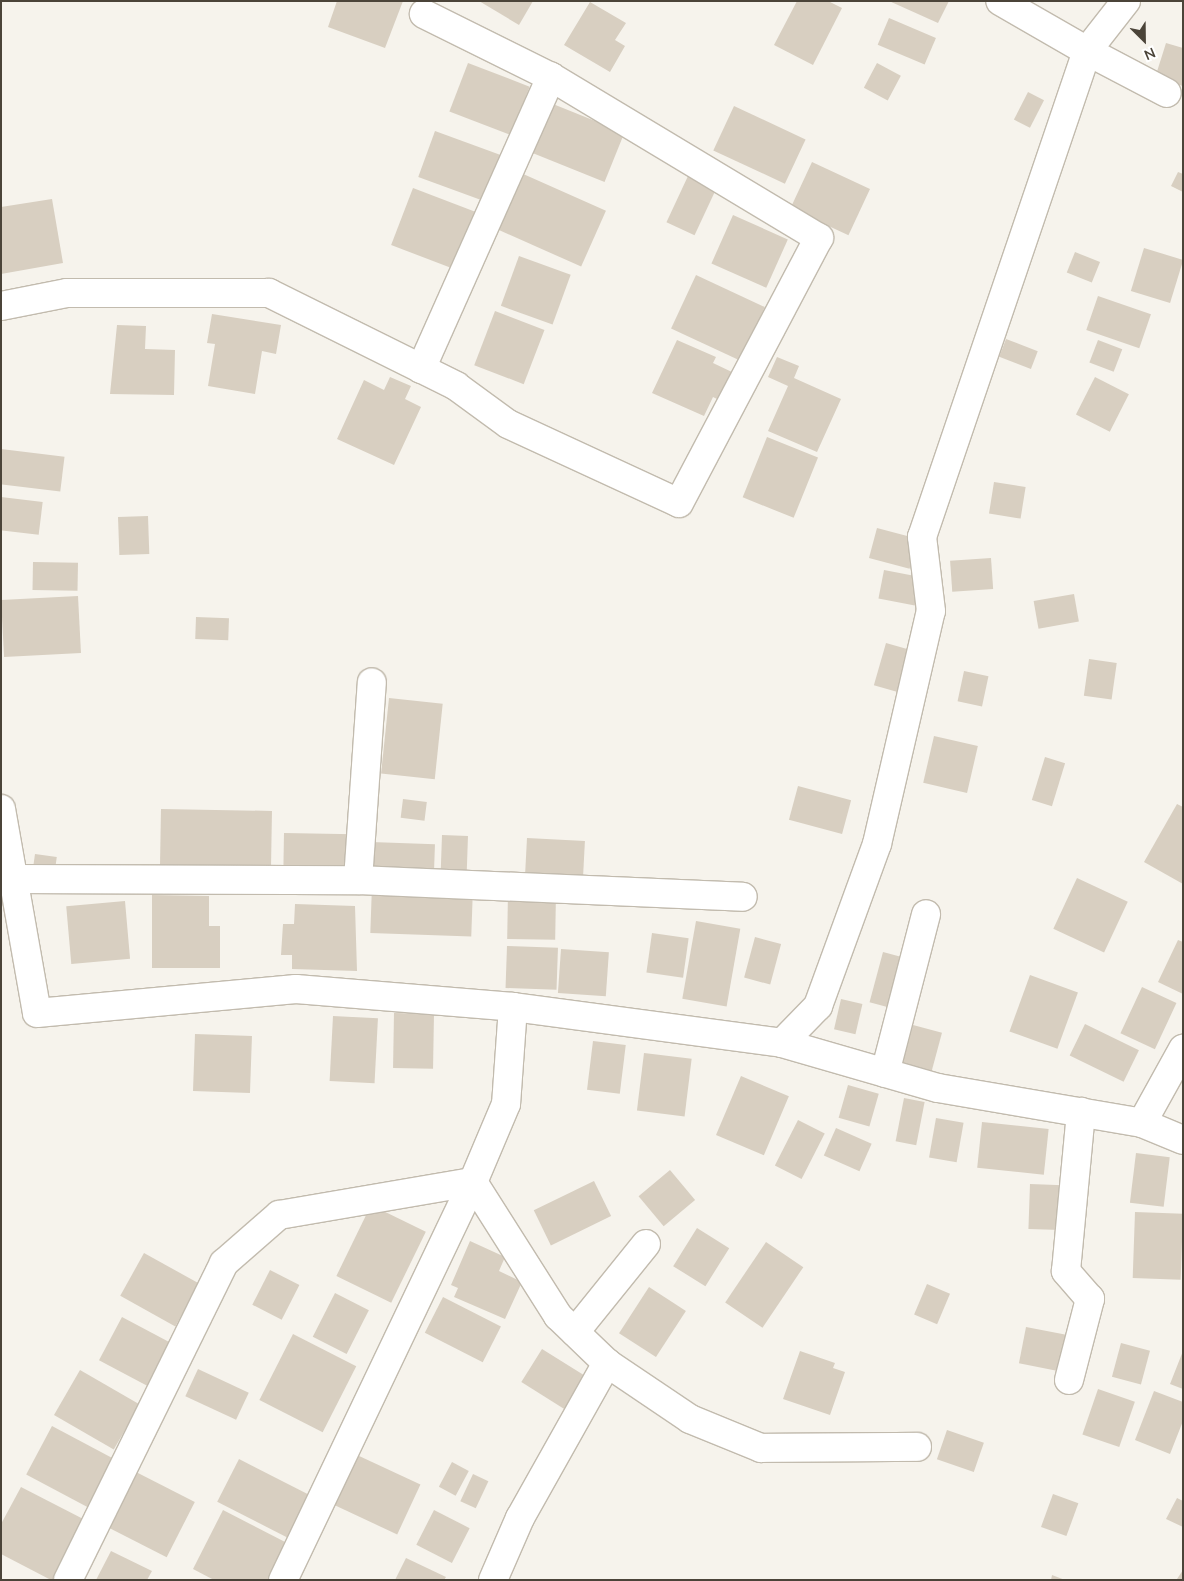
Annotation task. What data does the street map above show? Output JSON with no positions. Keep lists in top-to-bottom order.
{
  "north": "bottom right"
}
